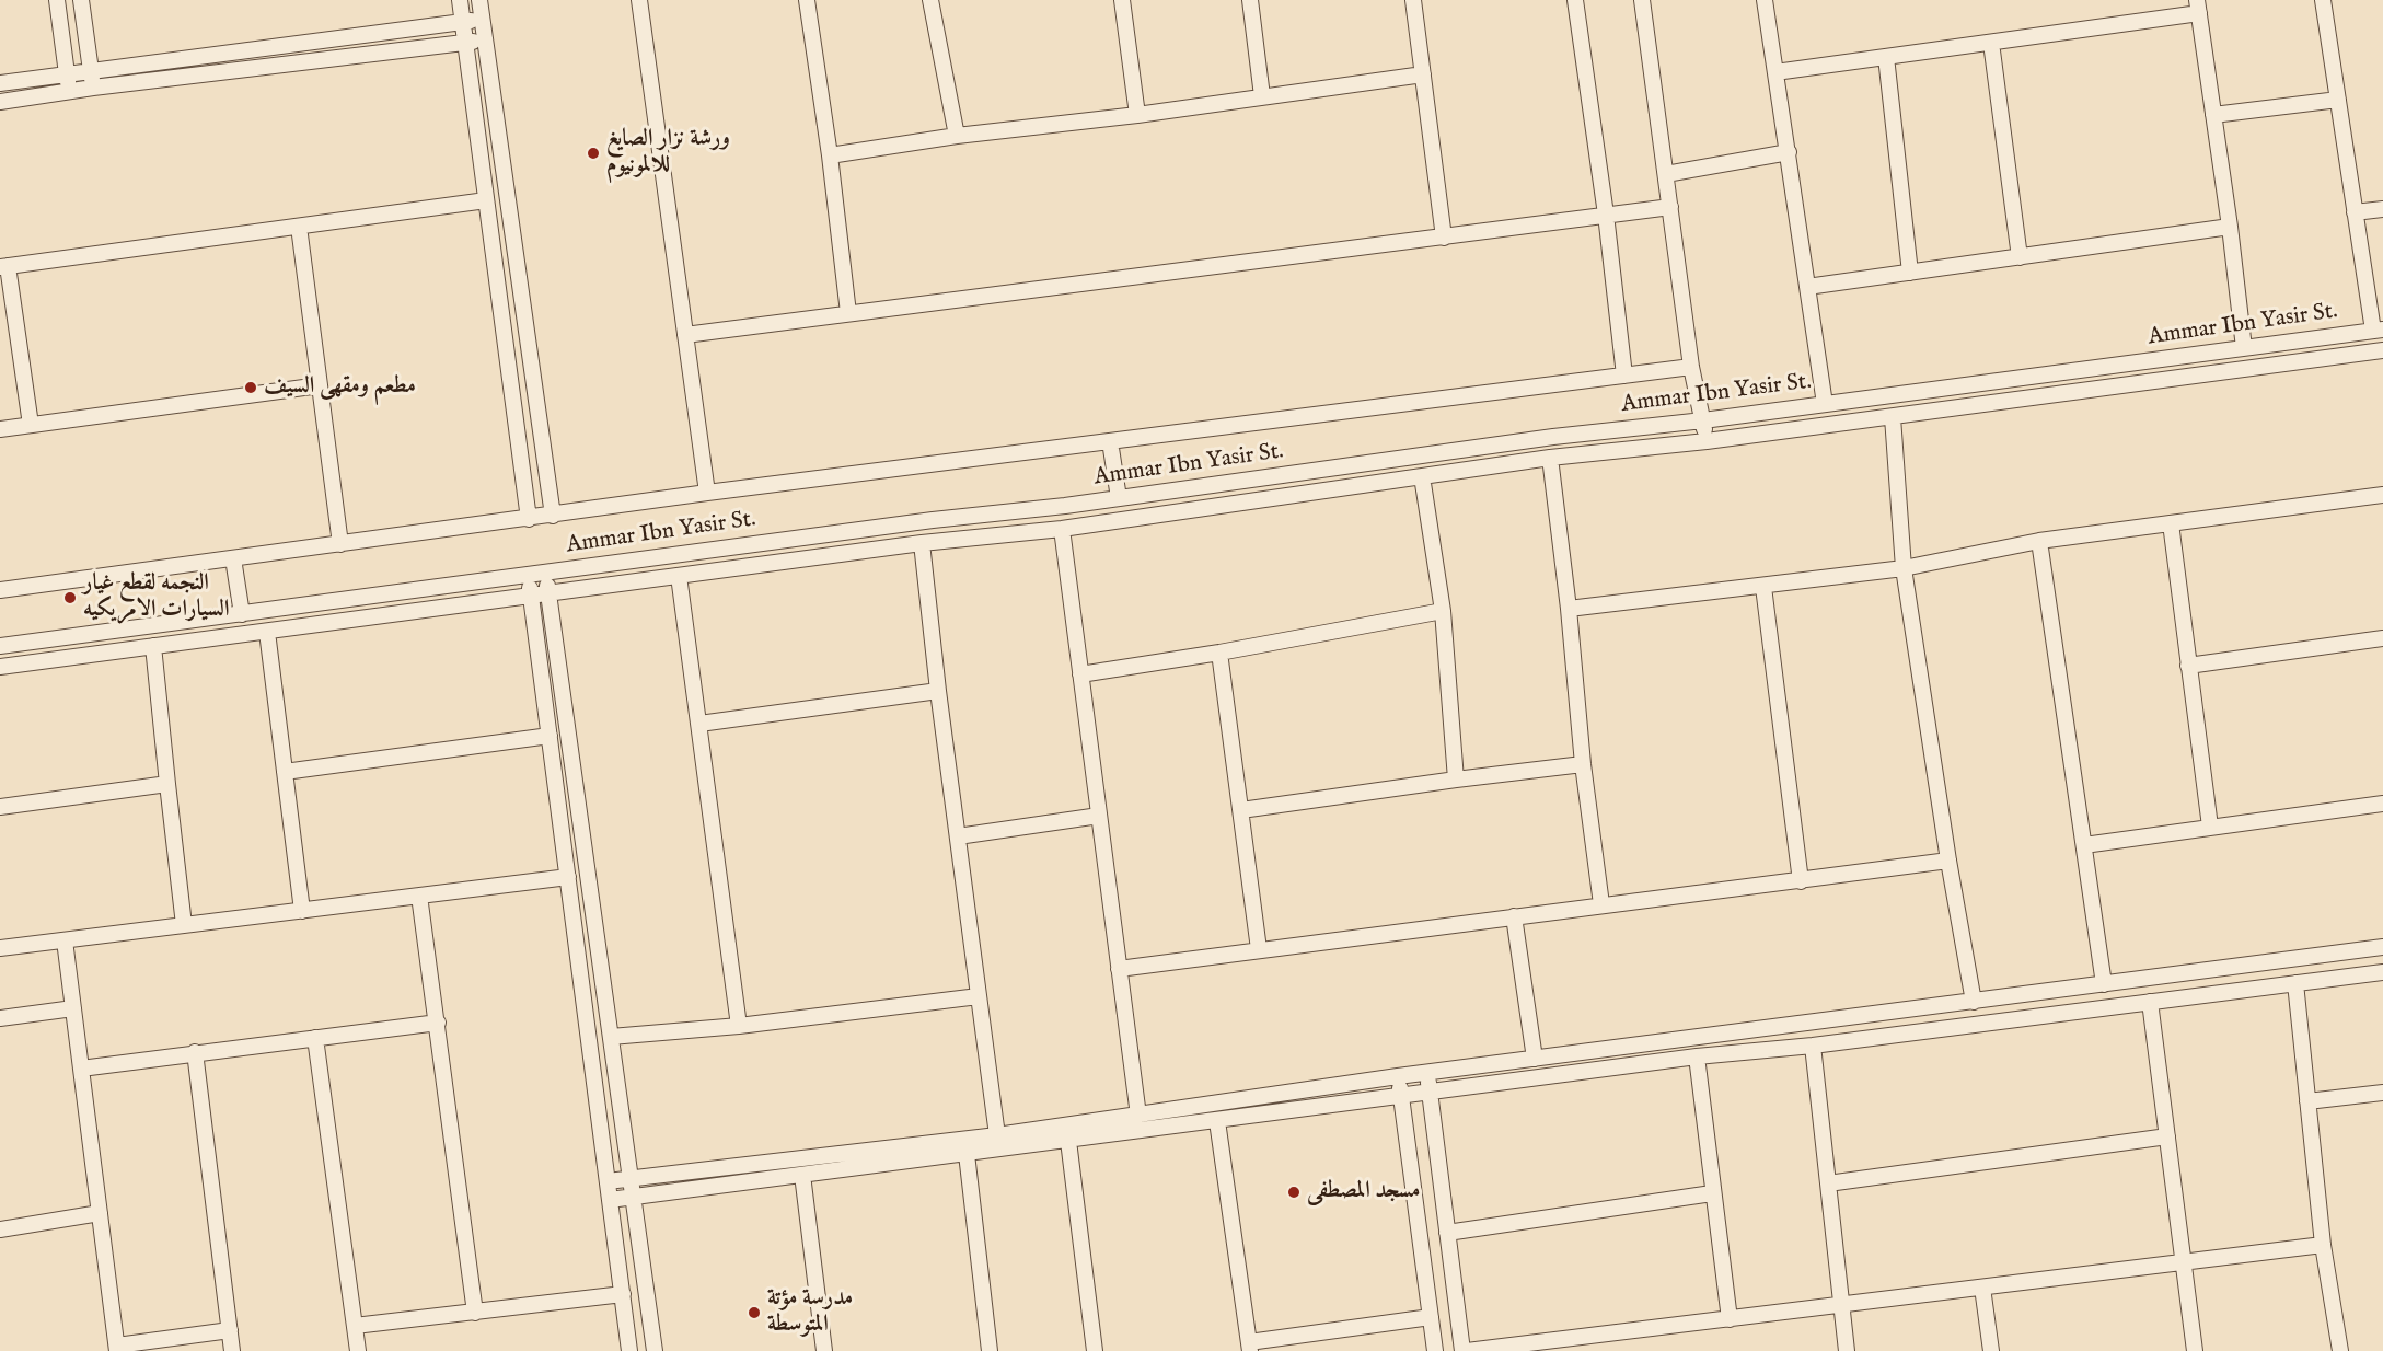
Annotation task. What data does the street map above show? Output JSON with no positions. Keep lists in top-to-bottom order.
{
  "streets": {
    "street": ["Ammar Ibn Yasir St."]
  },
  "places": [
    "ورشة نزار الصايغ للالمونيوم",
    "مطعم ومقهى السيف",
    "النجمه لقطع غيار السيارات الامريكيه",
    "مسجد المصطفى",
    "مدرسة مؤتة المتوسطة"
  ]
}
